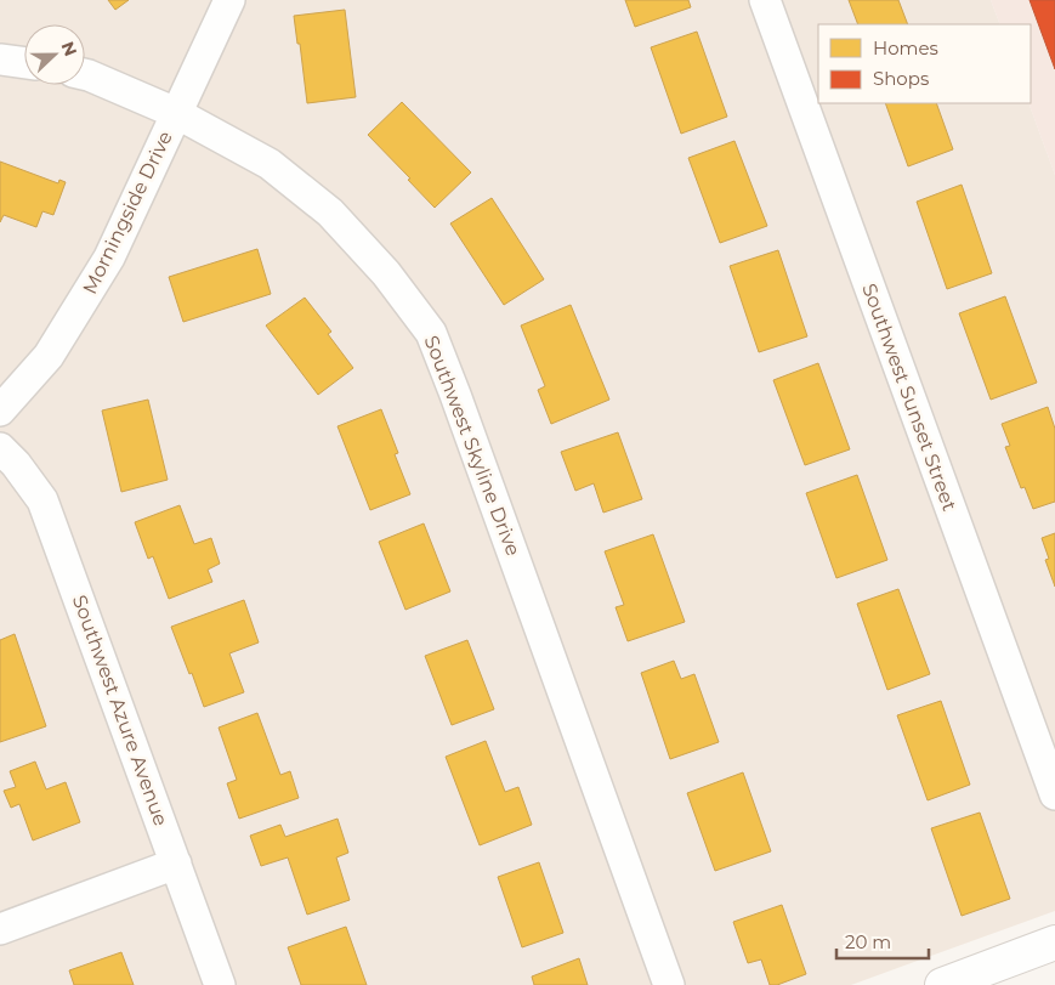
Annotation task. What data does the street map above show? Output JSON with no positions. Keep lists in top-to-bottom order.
{
  "streets": {
    "street": [
      "Morningside Drive",
      "Southwest Sunset Street",
      "Southwest Skyline Drive",
      "Southwest Azure Avenue"
    ]
  },
  "crossings": [
    ["Morningside Drive", "Southwest Skyline Drive"]
  ],
  "legend": ["Homes", "Shops"],
  "scale_bar": "20 m",
  "north": "right"
}
